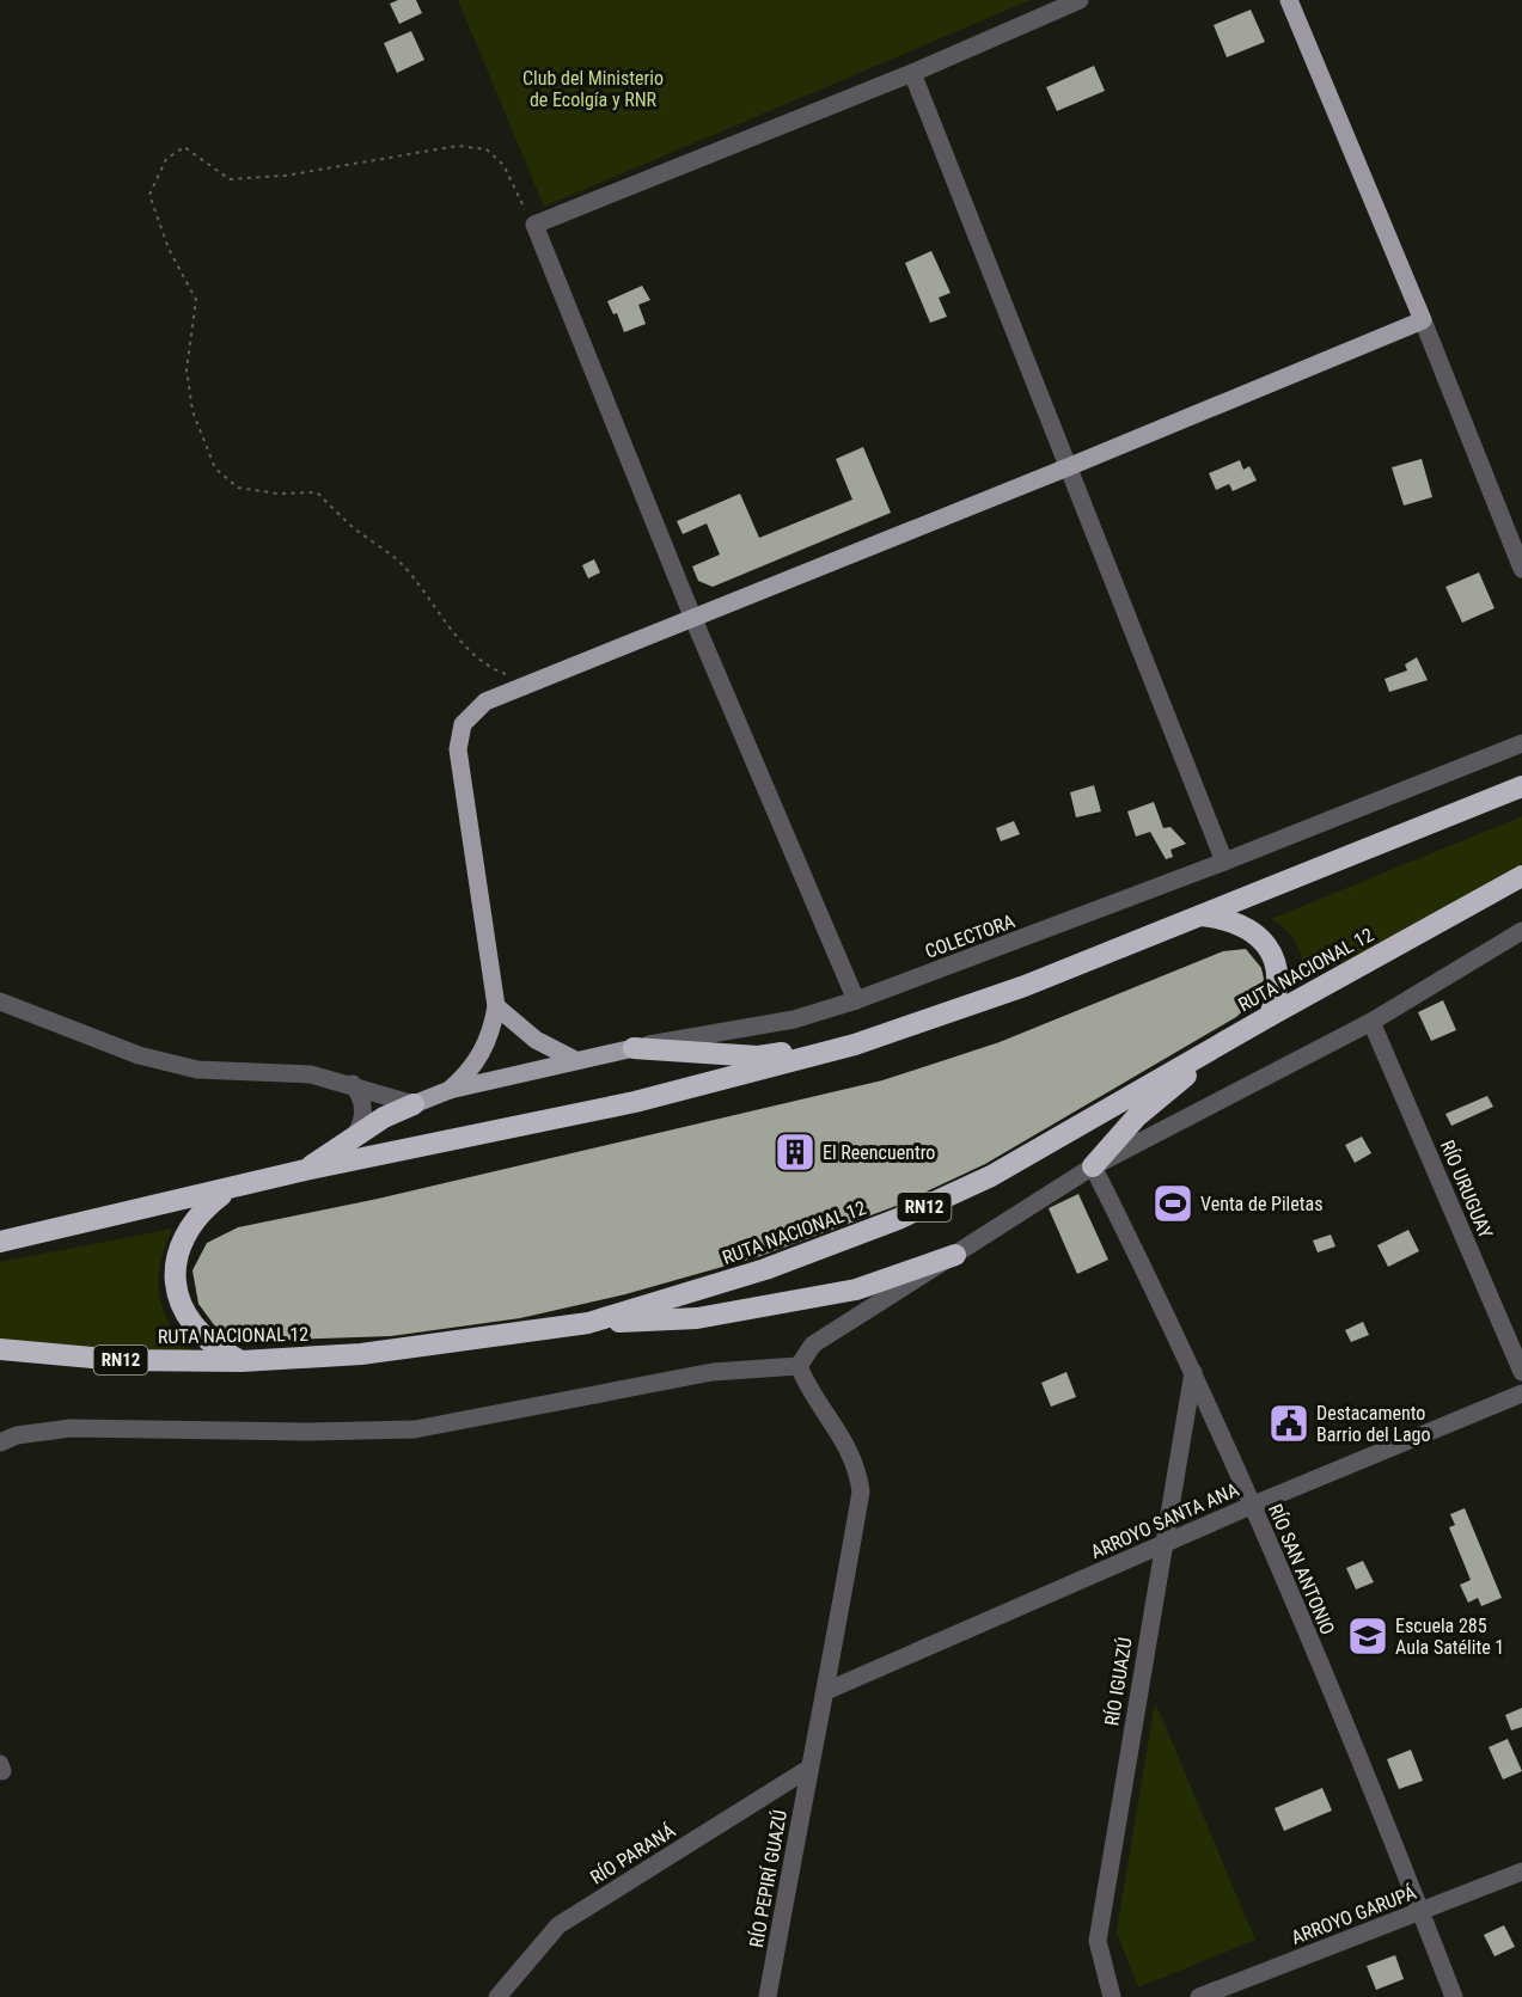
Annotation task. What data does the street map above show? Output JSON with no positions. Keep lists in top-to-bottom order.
{
  "streets": {
    "highway": ["RUTA NACIONAL 12", "RN12"],
    "main road": ["COLECTORA"],
    "street": [
      "RÍO URUGUAY",
      "ARROYO SANTA ANA",
      "RÍO SAN ANTONIO",
      "RÍO IGUAZÚ",
      "RÍO PARANÁ",
      "RÍO PEPIRÍ GUAZÚ",
      "ARROYO GARUPÁ"
    ]
  },
  "crossings": [
    ["ARROYO SANTA ANA", "RÍO SAN ANTONIO"],
    ["ARROYO SANTA ANA", "RÍO IGUAZÚ"],
    ["ARROYO SANTA ANA", "RÍO PEPIRÍ GUAZÚ"],
    ["RÍO SAN ANTONIO", "RÍO IGUAZÚ"],
    ["RÍO SAN ANTONIO", "ARROYO GARUPÁ"],
    ["RÍO PARANÁ", "RÍO PEPIRÍ GUAZÚ"]
  ],
  "parks": ["Club del Ministerio de Ecolgía y RNR"],
  "places": {
    "building": ["El Reencuentro"],
    "sports": ["Venta de Piletas"],
    "public building": ["Destacamento Barrio del Lago"],
    "school or university": ["Escuela 285 Aula Satélite 1"]
  }
}
